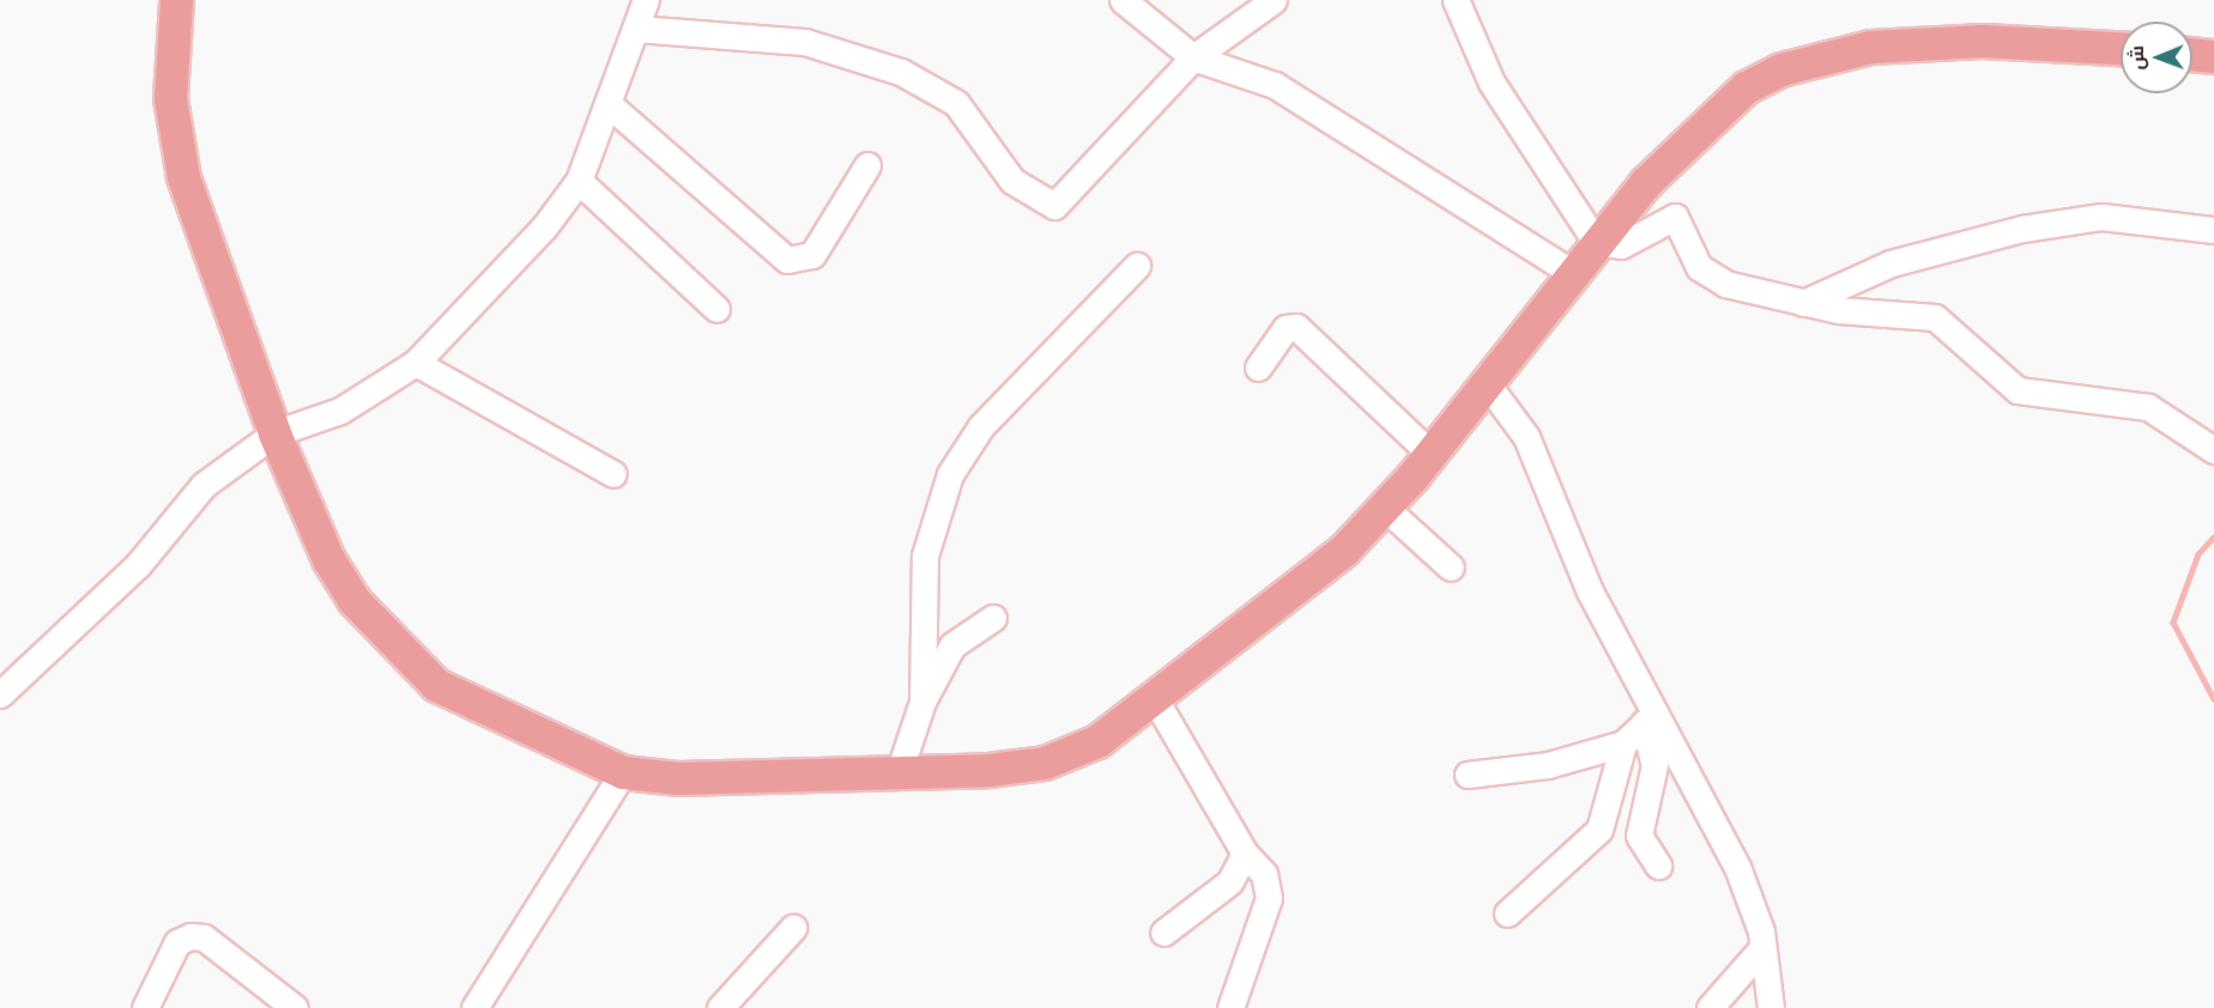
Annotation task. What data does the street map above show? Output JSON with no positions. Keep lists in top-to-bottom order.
{
  "north": "left"
}
